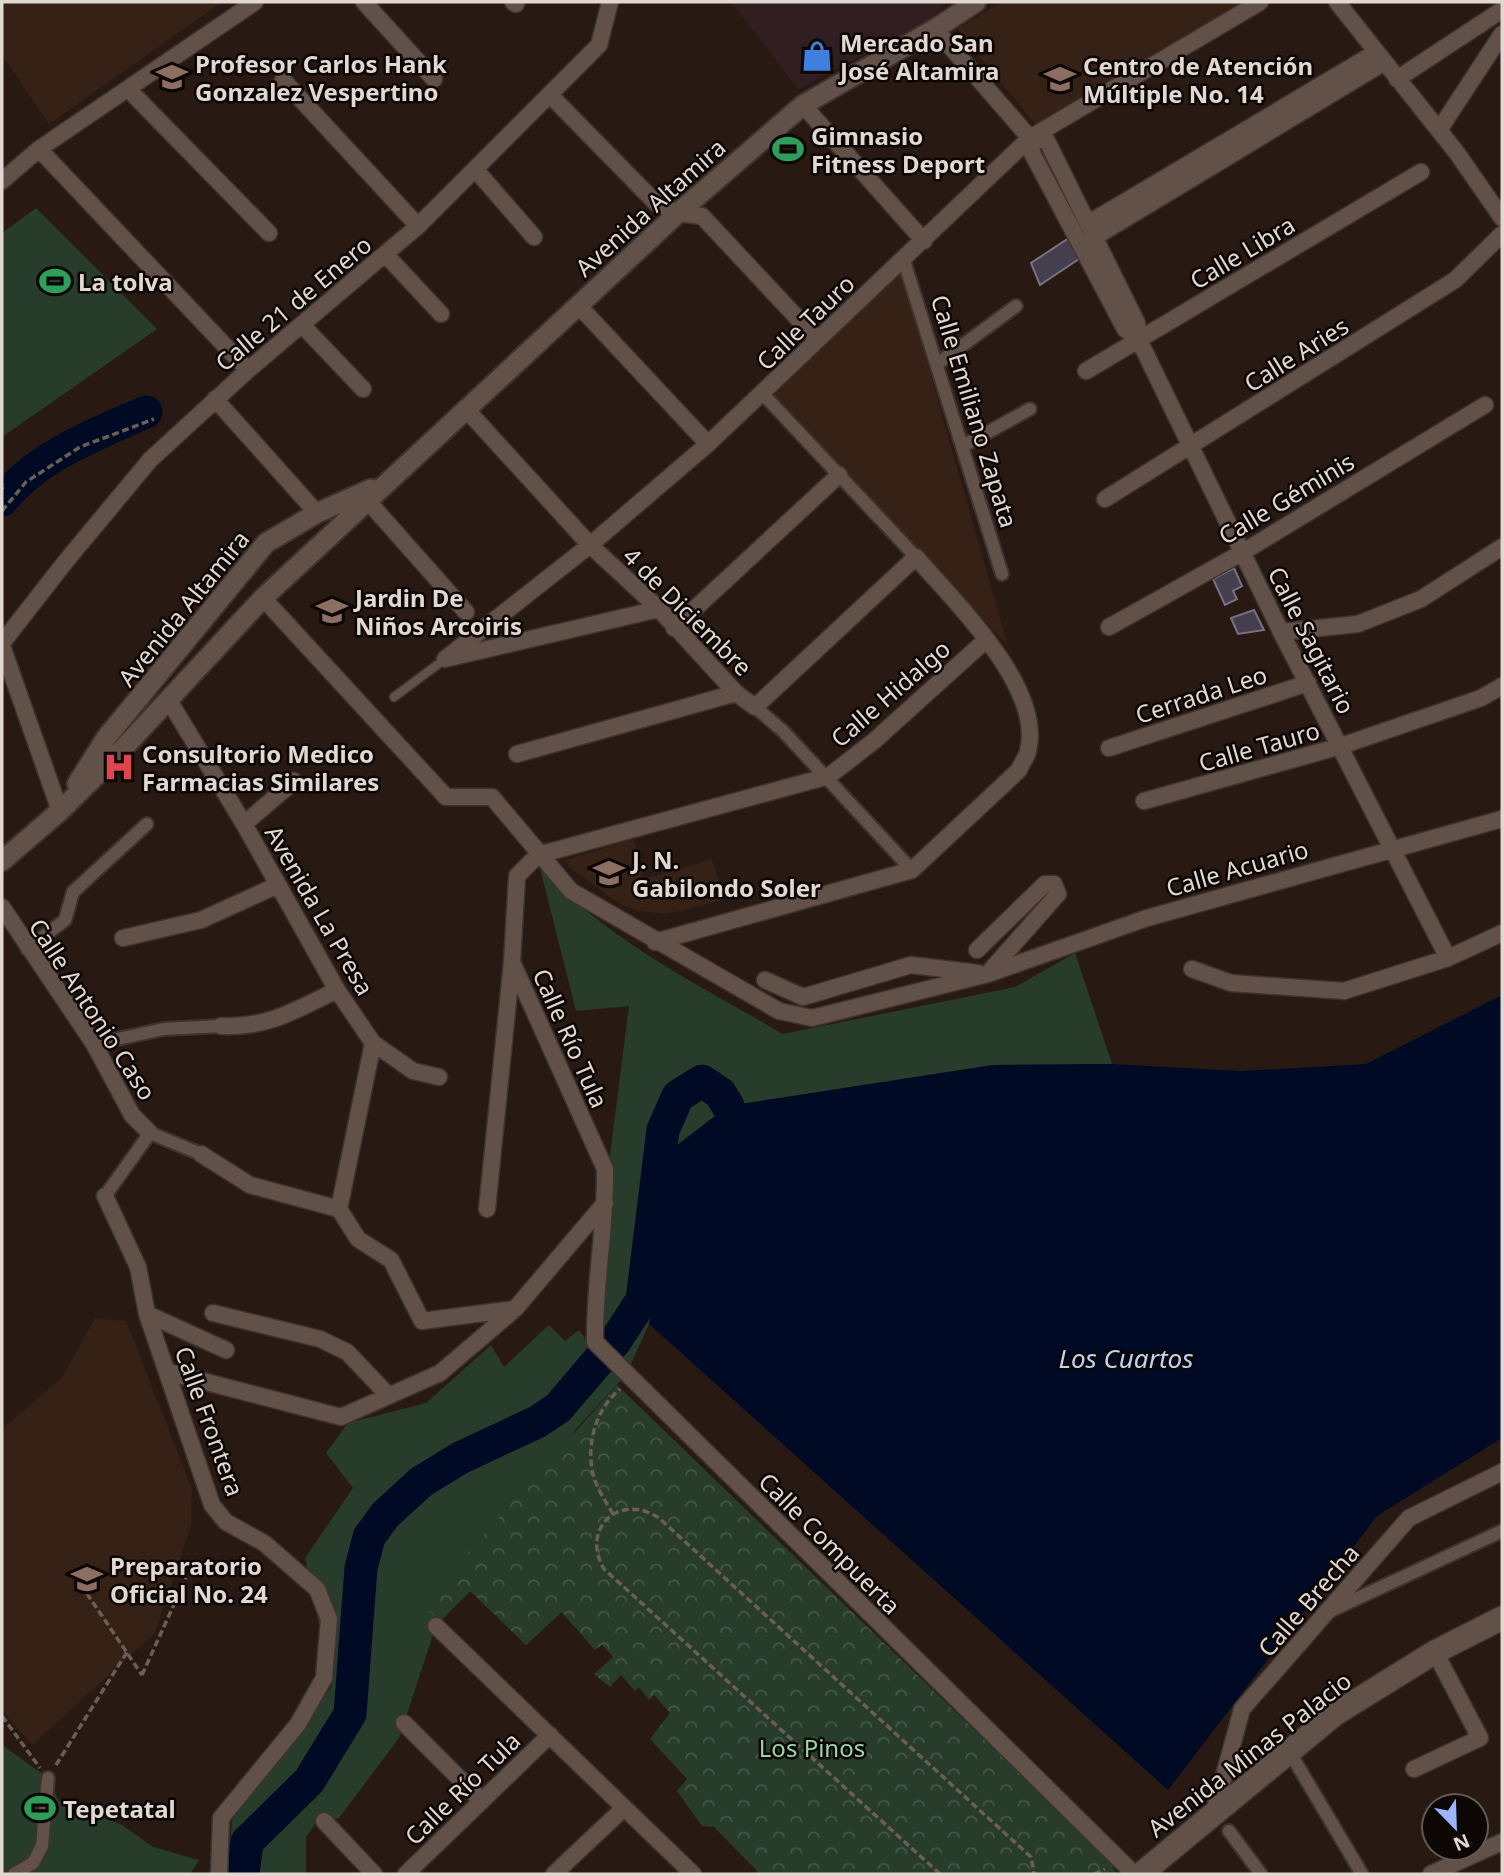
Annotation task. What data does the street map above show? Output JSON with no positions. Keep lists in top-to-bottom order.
{
  "streets": {
    "main road": ["Avenida Minas Palacio"],
    "street": [
      "Avenida Altamira",
      "Calle Libra",
      "Calle 21 de Enero",
      "Calle Tauro",
      "Calle Aries",
      "Calle Emiliano Zapata",
      "Calle Géminis",
      "4 de Diciembre",
      "Calle Sagitario",
      "Calle Hidalgo",
      "Cerrada Leo",
      "Calle Acuario",
      "Avenida La Presa",
      "Calle Antonio Caso",
      "Calle Río Tula",
      "Calle Frontera",
      "Calle Compuerta",
      "Calle Brecha"
    ]
  },
  "crossings": [
    ["Avenida Altamira", "4 de Diciembre"],
    ["Avenida Altamira", "Calle Acuario"],
    ["Avenida Altamira", "Avenida La Presa"],
    ["Calle Libra", "Calle Sagitario"],
    ["Calle Tauro", "Calle Emiliano Zapata"],
    ["Calle Tauro", "4 de Diciembre"],
    ["Calle Tauro", "Calle Sagitario"],
    ["Calle Aries", "Calle Sagitario"],
    ["Calle Géminis", "Calle Sagitario"],
    ["Calle Sagitario", "Cerrada Leo"],
    ["Calle Sagitario", "Calle Acuario"],
    ["Calle Acuario", "Calle Río Tula"],
    ["Calle Antonio Caso", "Calle Frontera"],
    ["Calle Río Tula", "Calle Compuerta"],
    ["Calle Brecha", "Avenida Minas Palacio"]
  ],
  "water": ["Los Cuartos"],
  "parks": ["Los Pinos"],
  "places": {
    "shop": ["Mercado San José Altamira"],
    "school or university": [
      "Profesor Carlos Hank Gonzalez Vespertino",
      "Centro de Atención Múltiple No. 14",
      "Jardin De Niños Arcoiris",
      "J. N. Gabilondo Soler",
      "Preparatorio Oficial No. 24"
    ],
    "sports": ["Gimnasio Fitness Deport", "La tolva", "Tepetatal"],
    "hospital": ["Consultorio Medico Farmacias Similares"]
  },
  "north": "bottom right"
}
